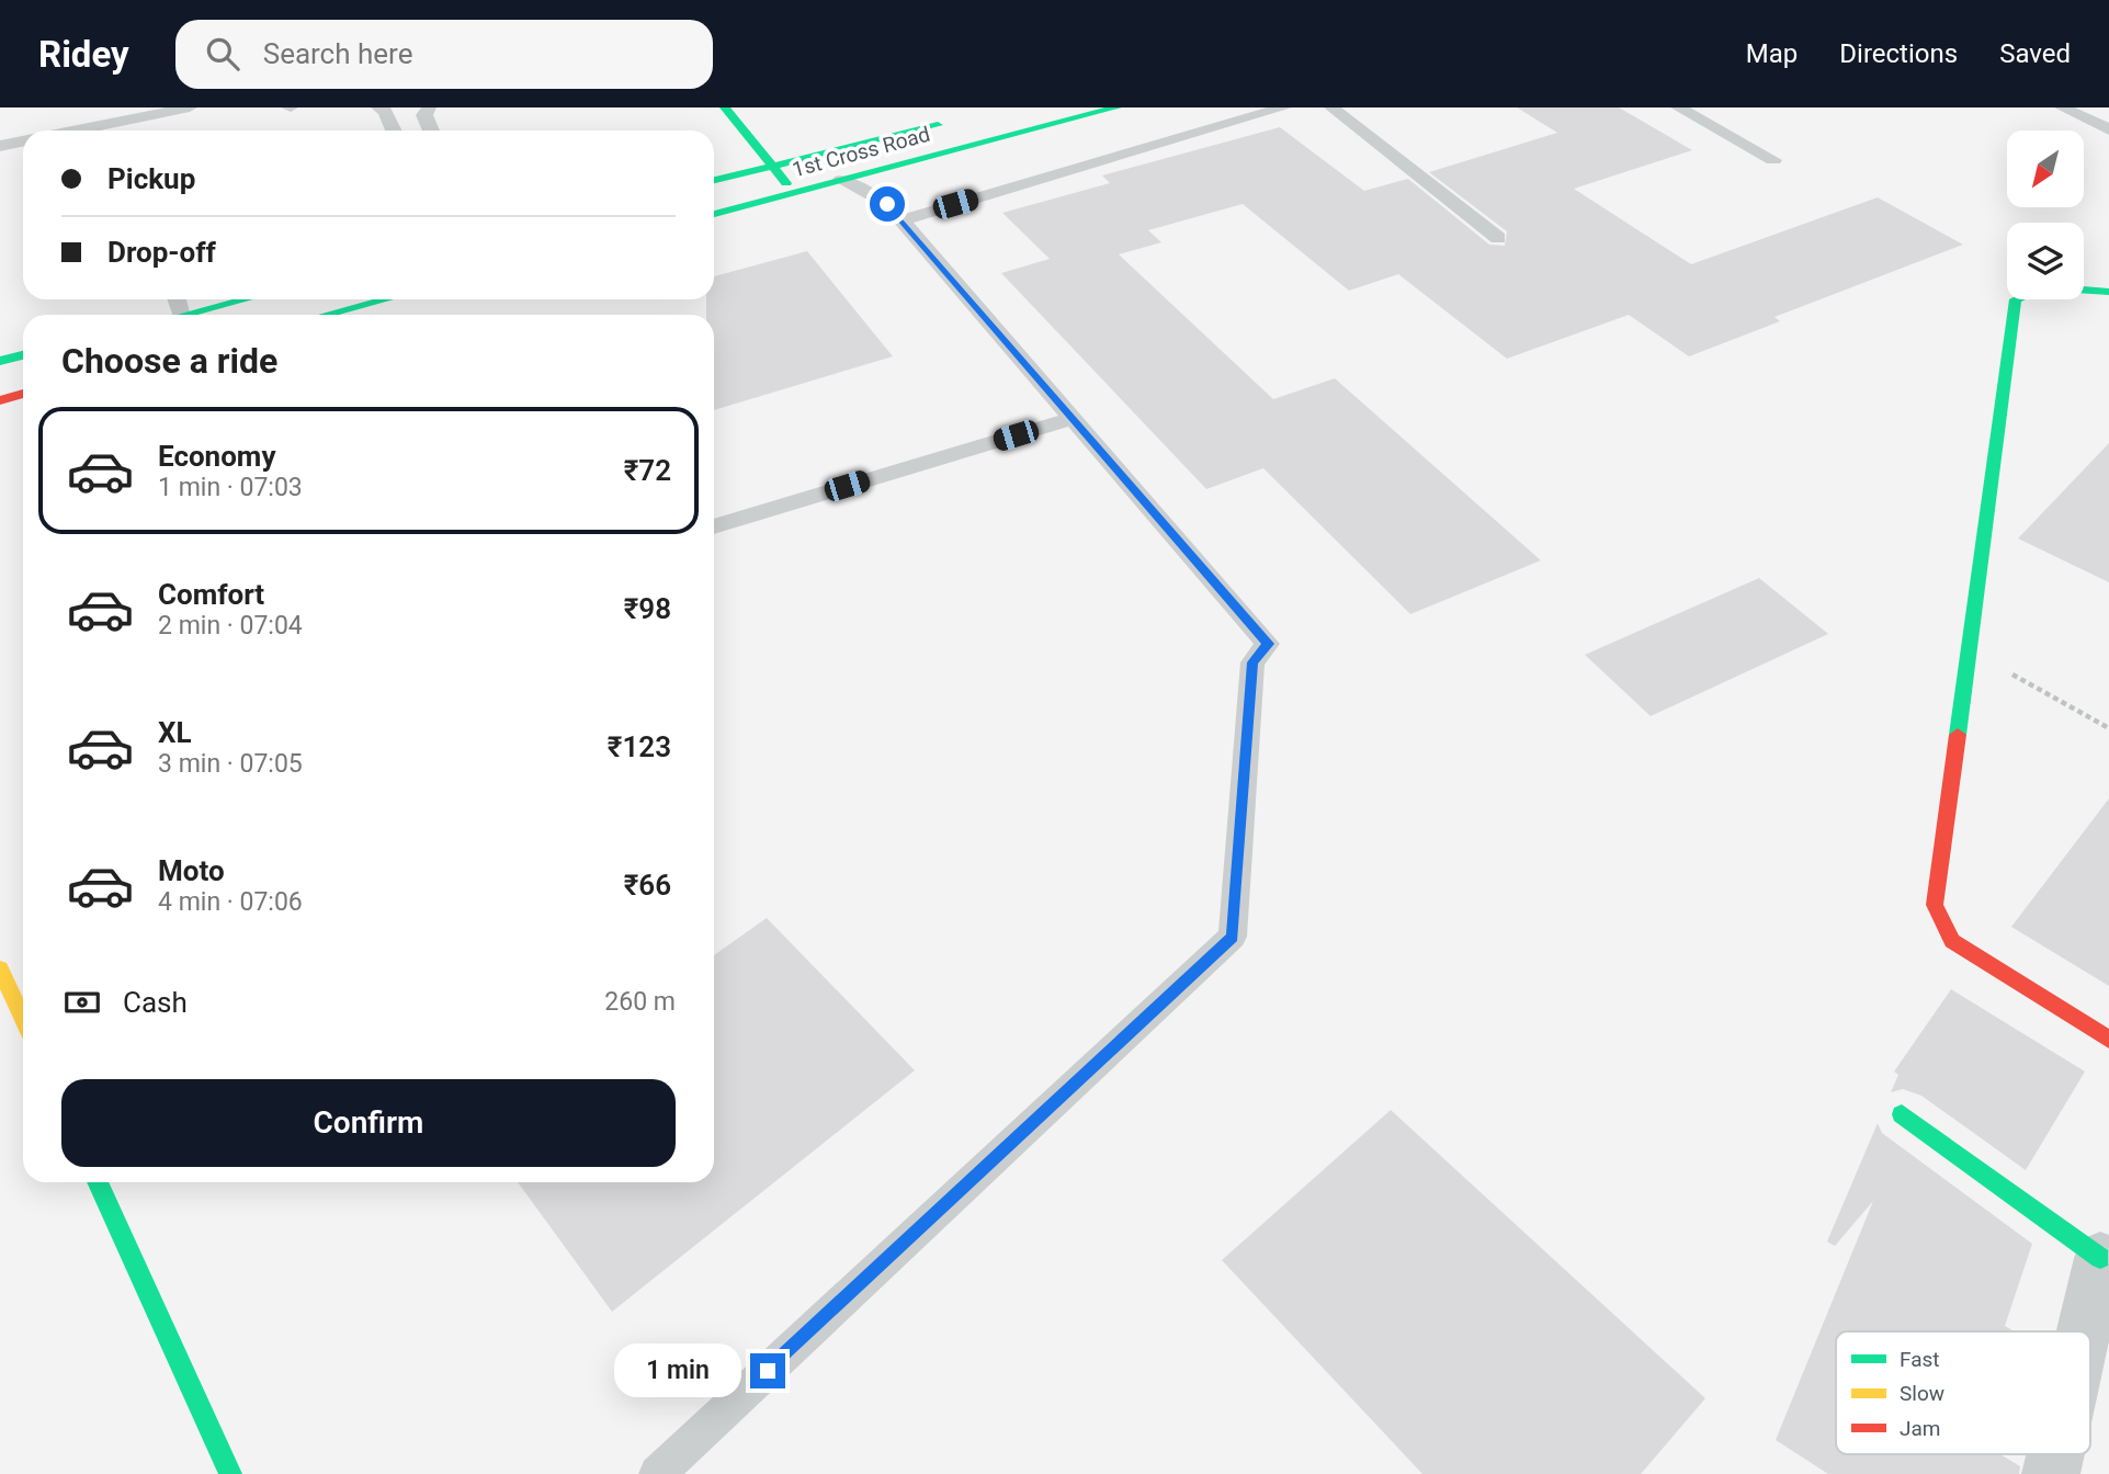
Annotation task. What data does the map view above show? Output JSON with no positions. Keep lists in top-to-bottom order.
{
  "streets": {
    "street": ["1st Cross Road"]
  },
  "legend": ["Fast", "Slow", "Jam"],
  "north": "bottom left",
  "page": {
    "header": "Ridey",
    "search": "Search here",
    "nav": ["Map", "Directions", "Saved"],
    "banner": ["Pickup", "Drop-off"],
    "heading": "Choose a ride",
    "list": [
      {
        "name": "Economy",
        "note": "1 min · 07:03",
        "value": "₹72"
      },
      {
        "name": "Comfort",
        "note": "2 min · 07:04",
        "value": "₹98"
      },
      {
        "name": "XL",
        "note": "3 min · 07:05",
        "value": "₹123"
      },
      {
        "name": "Moto",
        "note": "4 min · 07:06",
        "value": "₹66"
      }
    ],
    "pay": ["Cash", "260 m"],
    "buttons": "Confirm",
    "bubble": "1 min"
  }
}
